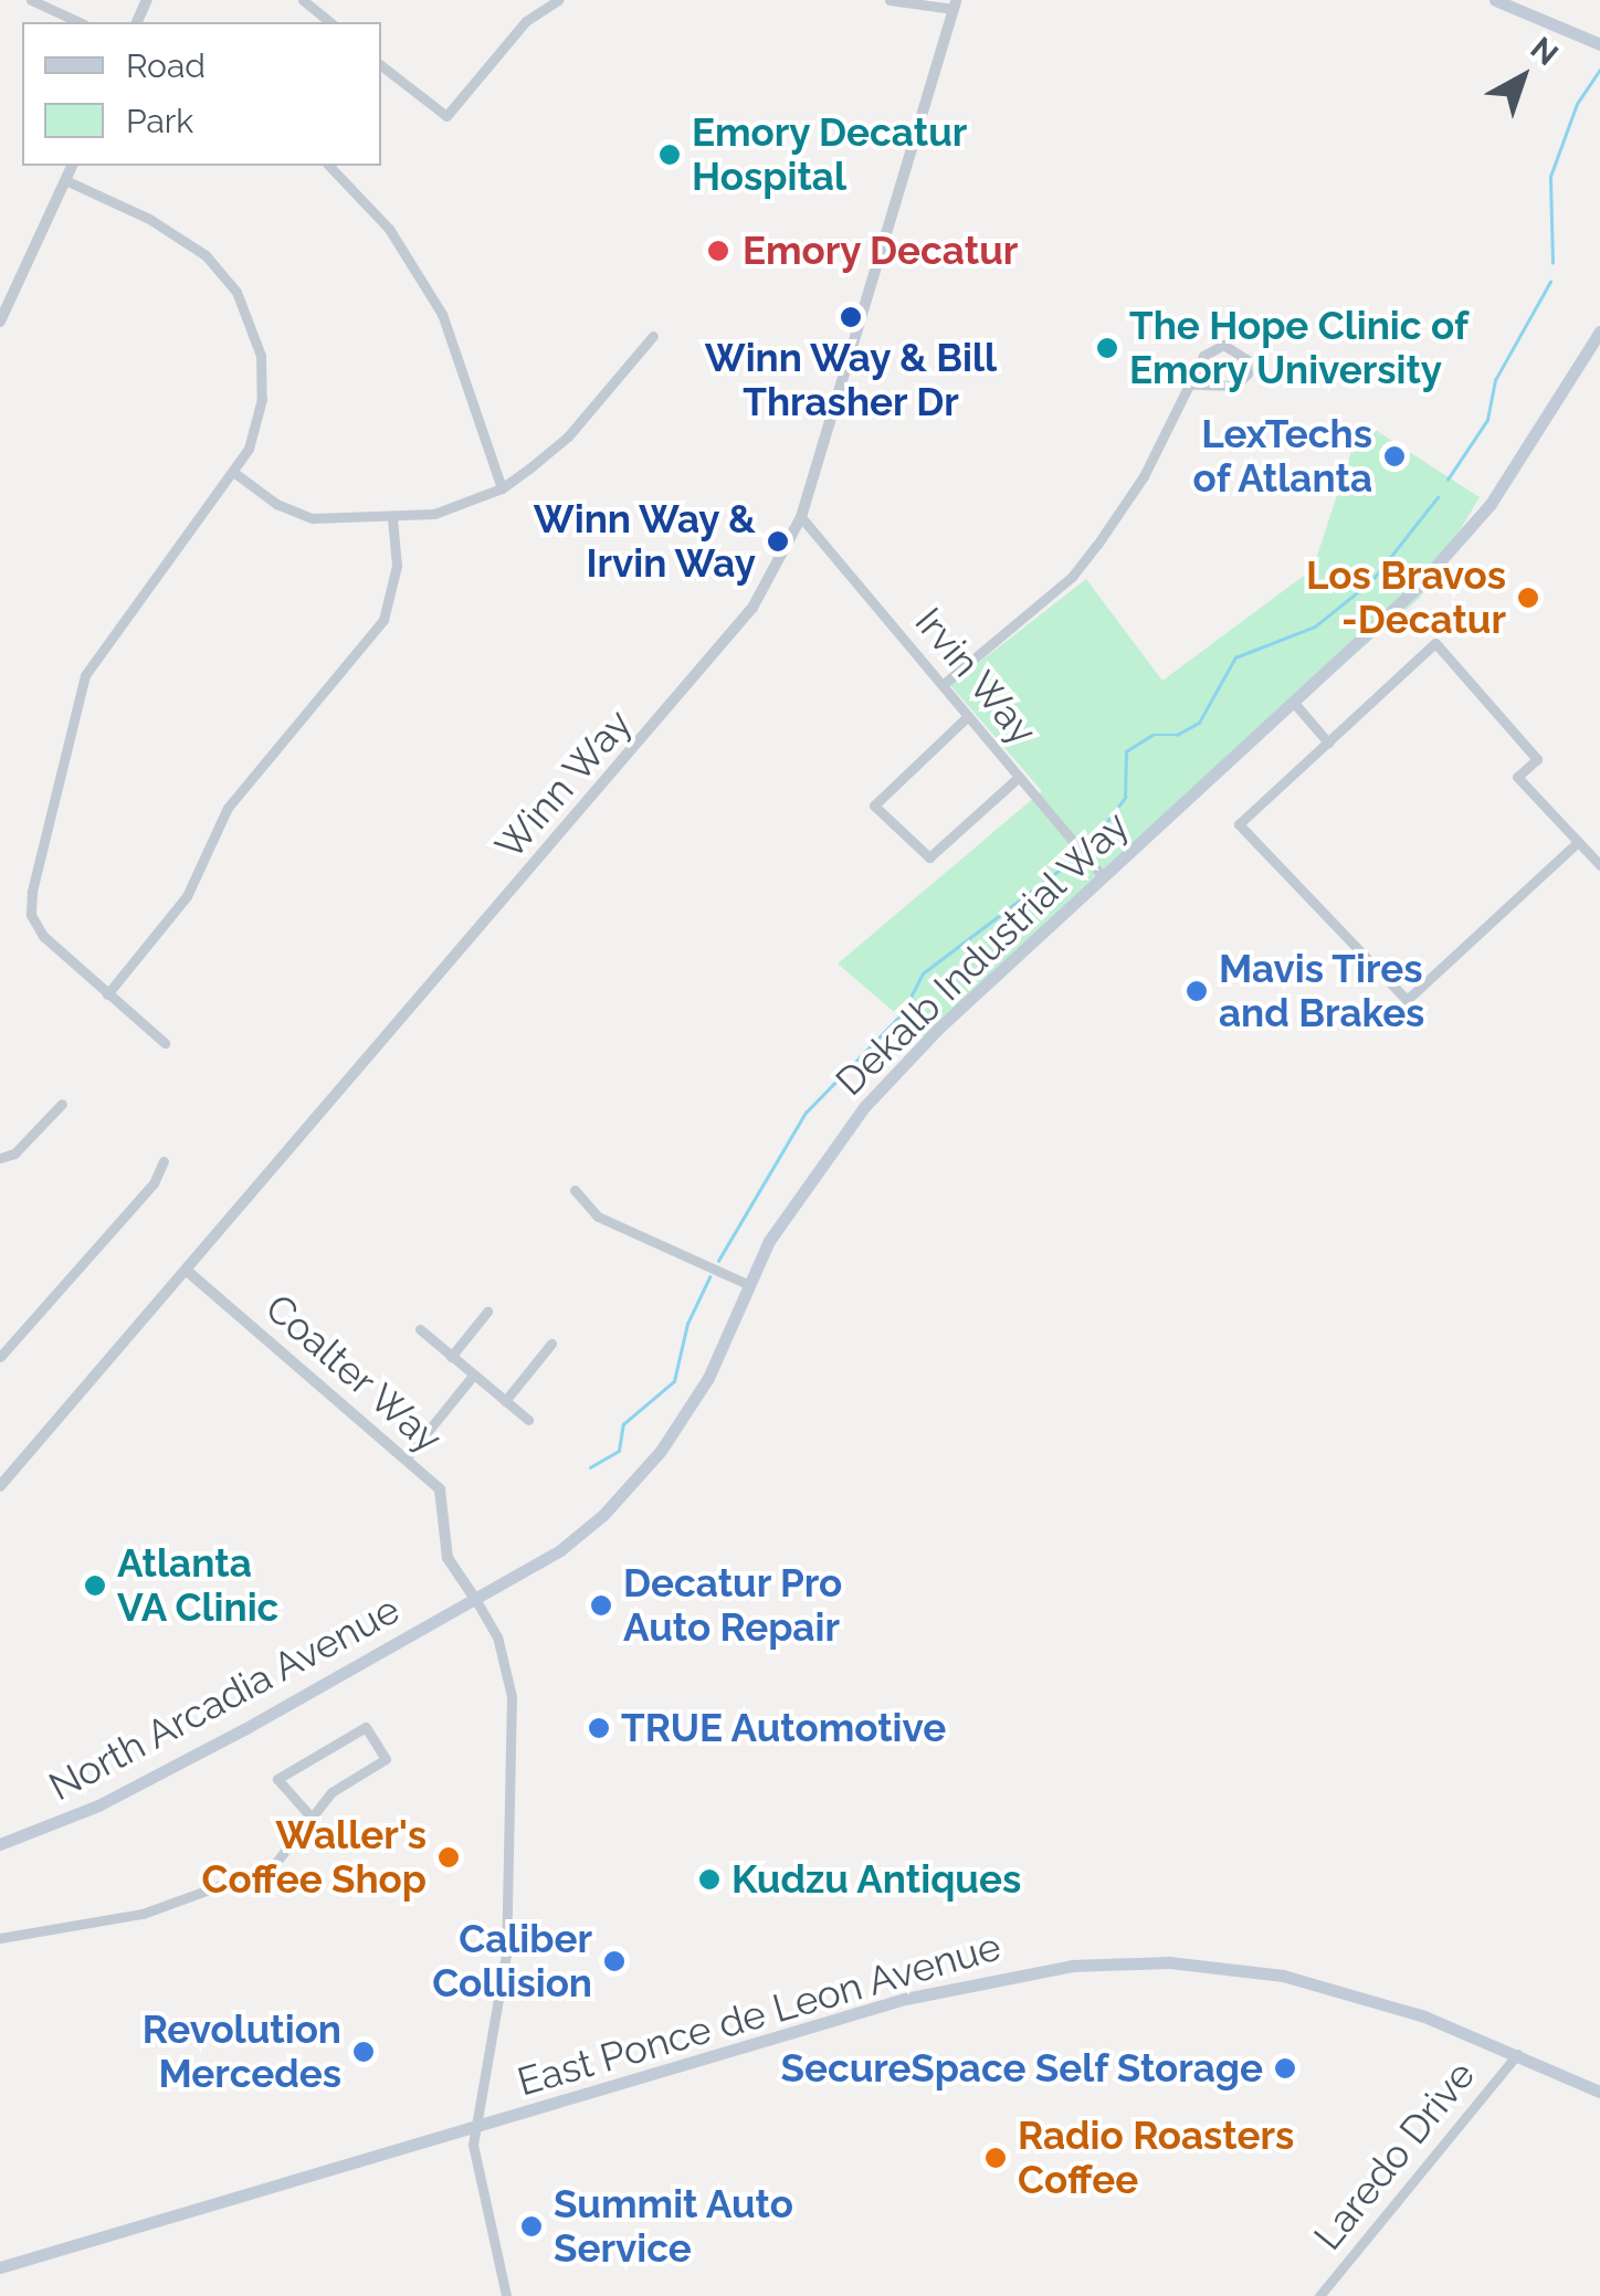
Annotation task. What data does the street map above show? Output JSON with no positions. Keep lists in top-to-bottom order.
{
  "streets": {
    "main road": ["Dekalb Industrial Way", "North Arcadia Avenue", "East Ponce de Leon Avenue"],
    "street": [
      "Irvin Way",
      "Winn Way",
      "Coalter Way",
      "Laredo Drive"
    ]
  },
  "crossings": [
    ["Irvin Way", "Winn Way"],
    ["Irvin Way", "Dekalb Industrial Way"],
    ["Winn Way", "Coalter Way"],
    ["Dekalb Industrial Way", "Coalter Way"],
    ["Dekalb Industrial Way", "North Arcadia Avenue"],
    ["Coalter Way", "North Arcadia Avenue"],
    ["East Ponce de Leon Avenue", "Laredo Drive"]
  ],
  "places": [
    "Emory Decatur Hospital",
    "Emory Decatur",
    "Winn Way & Bill Thrasher Dr",
    "The Hope Clinic of Emory University",
    "LexTechs of Atlanta",
    "Winn Way & Irvin Way",
    "Los Bravos -Decatur",
    "Mavis Tires and Brakes",
    "Atlanta VA Clinic",
    "Decatur Pro Auto Repair",
    "TRUE Automotive",
    "Waller's Coffee Shop",
    "Kudzu Antiques",
    "Caliber Collision",
    "Revolution Mercedes",
    "SecureSpace Self Storage",
    "Radio Roasters Coffee",
    "Summit Auto Service"
  ],
  "legend": ["Road", "Park"],
  "north": "top right"
}
